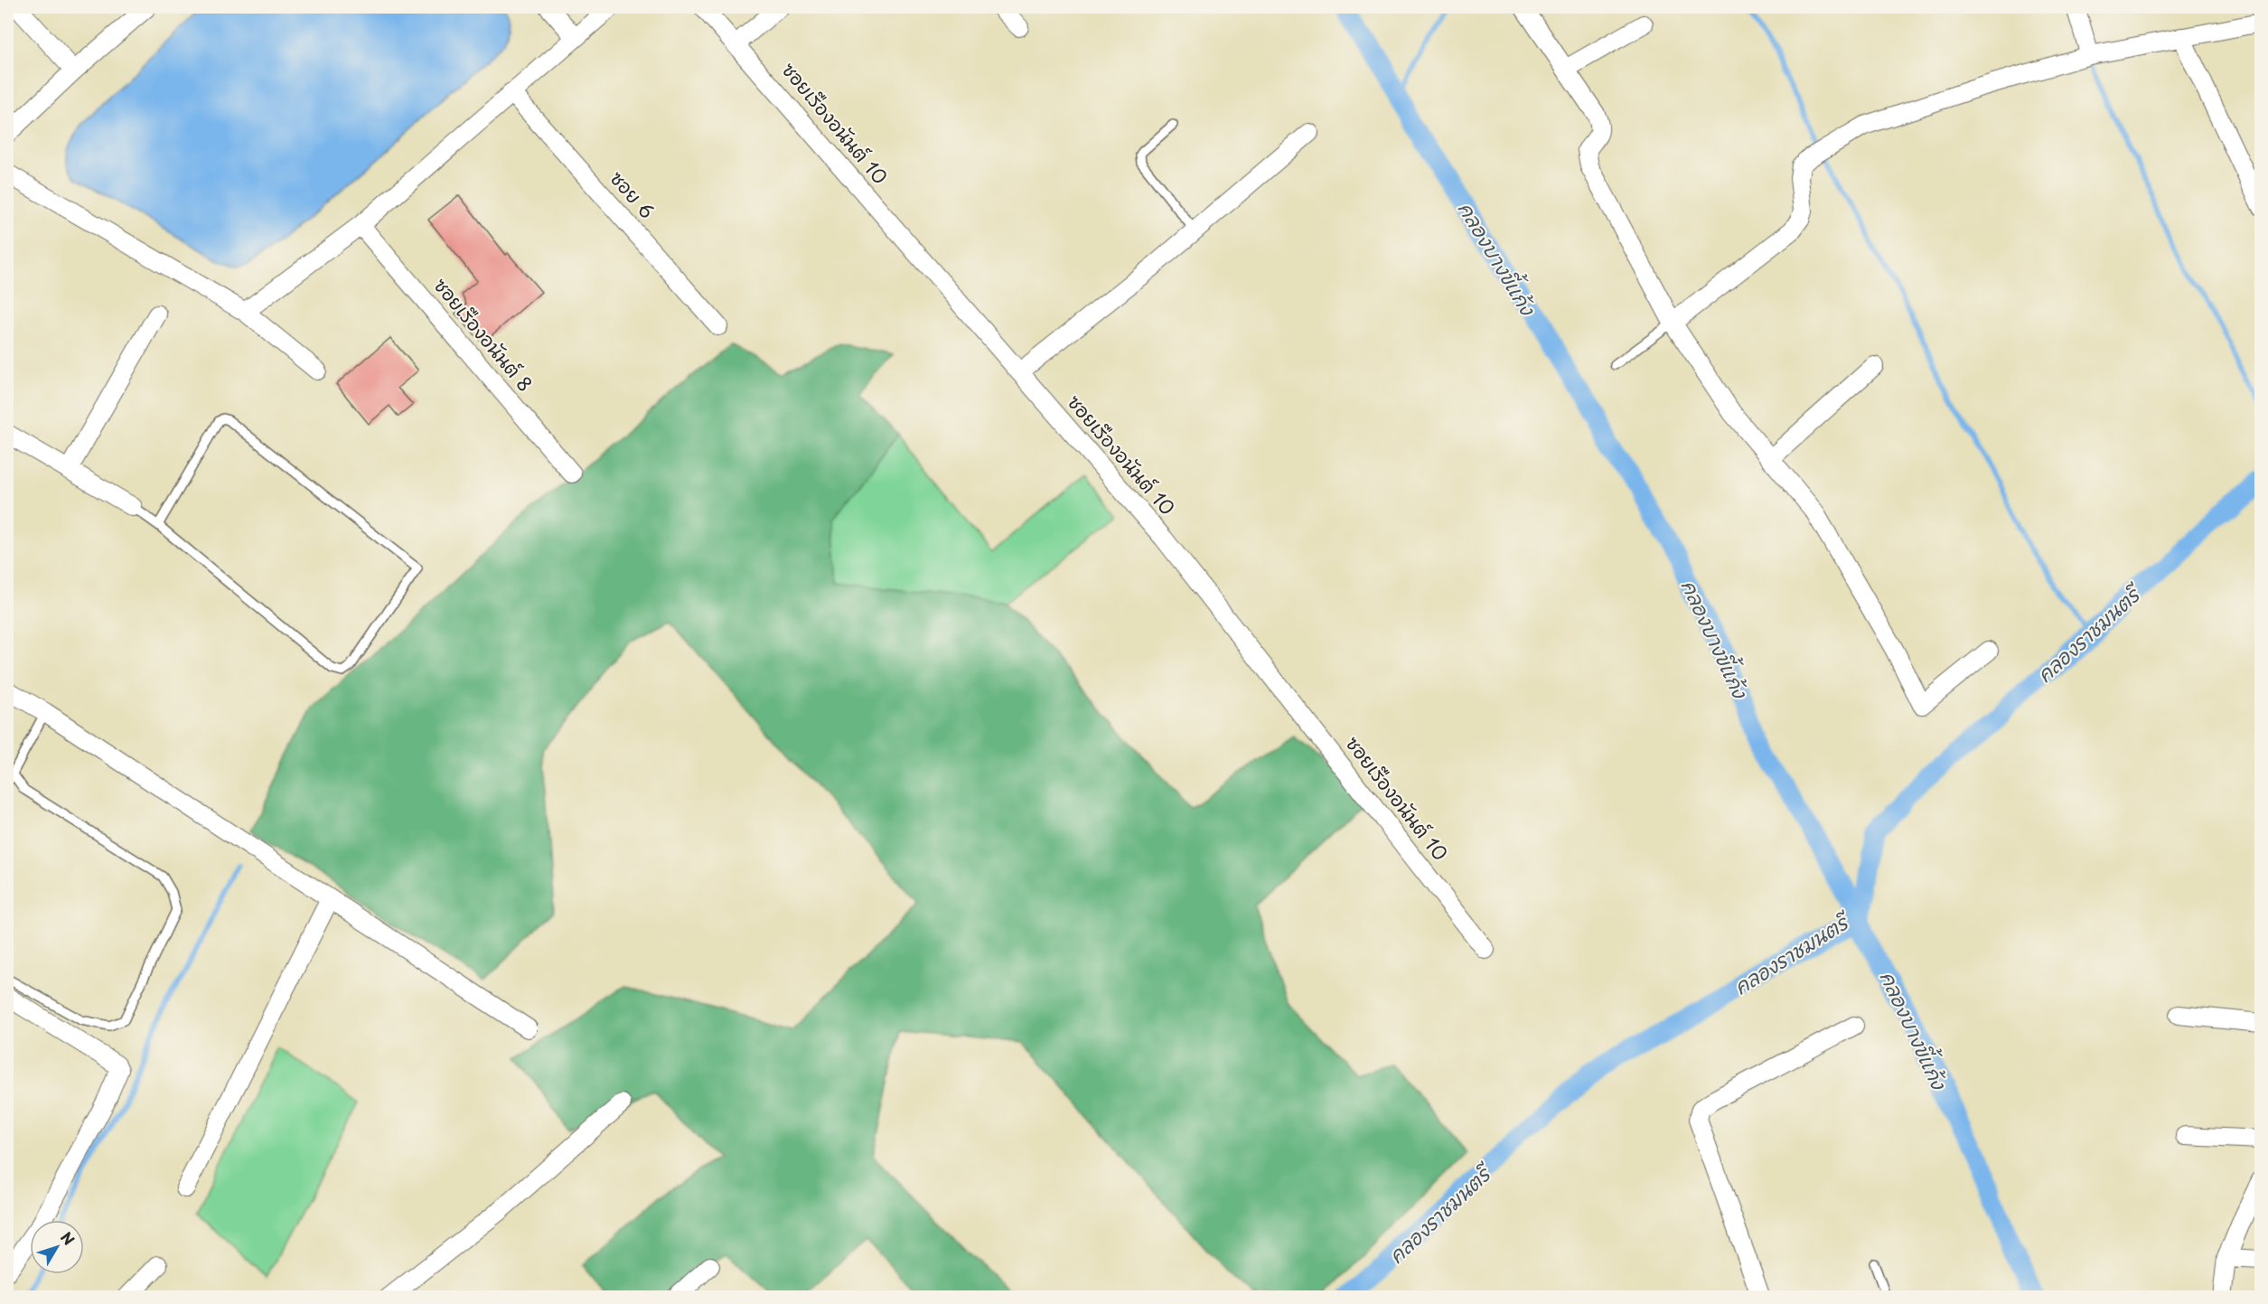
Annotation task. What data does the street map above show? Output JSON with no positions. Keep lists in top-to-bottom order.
{
  "streets": {
    "street": ["ซอยเรืองอนันต์ 10", "ซอย 6", "ซอยเรืองอนันต์ 8"]
  },
  "water": ["คลองบางขี้แก้ง", "คลองราชมนตรี"],
  "north": "top right"
}
